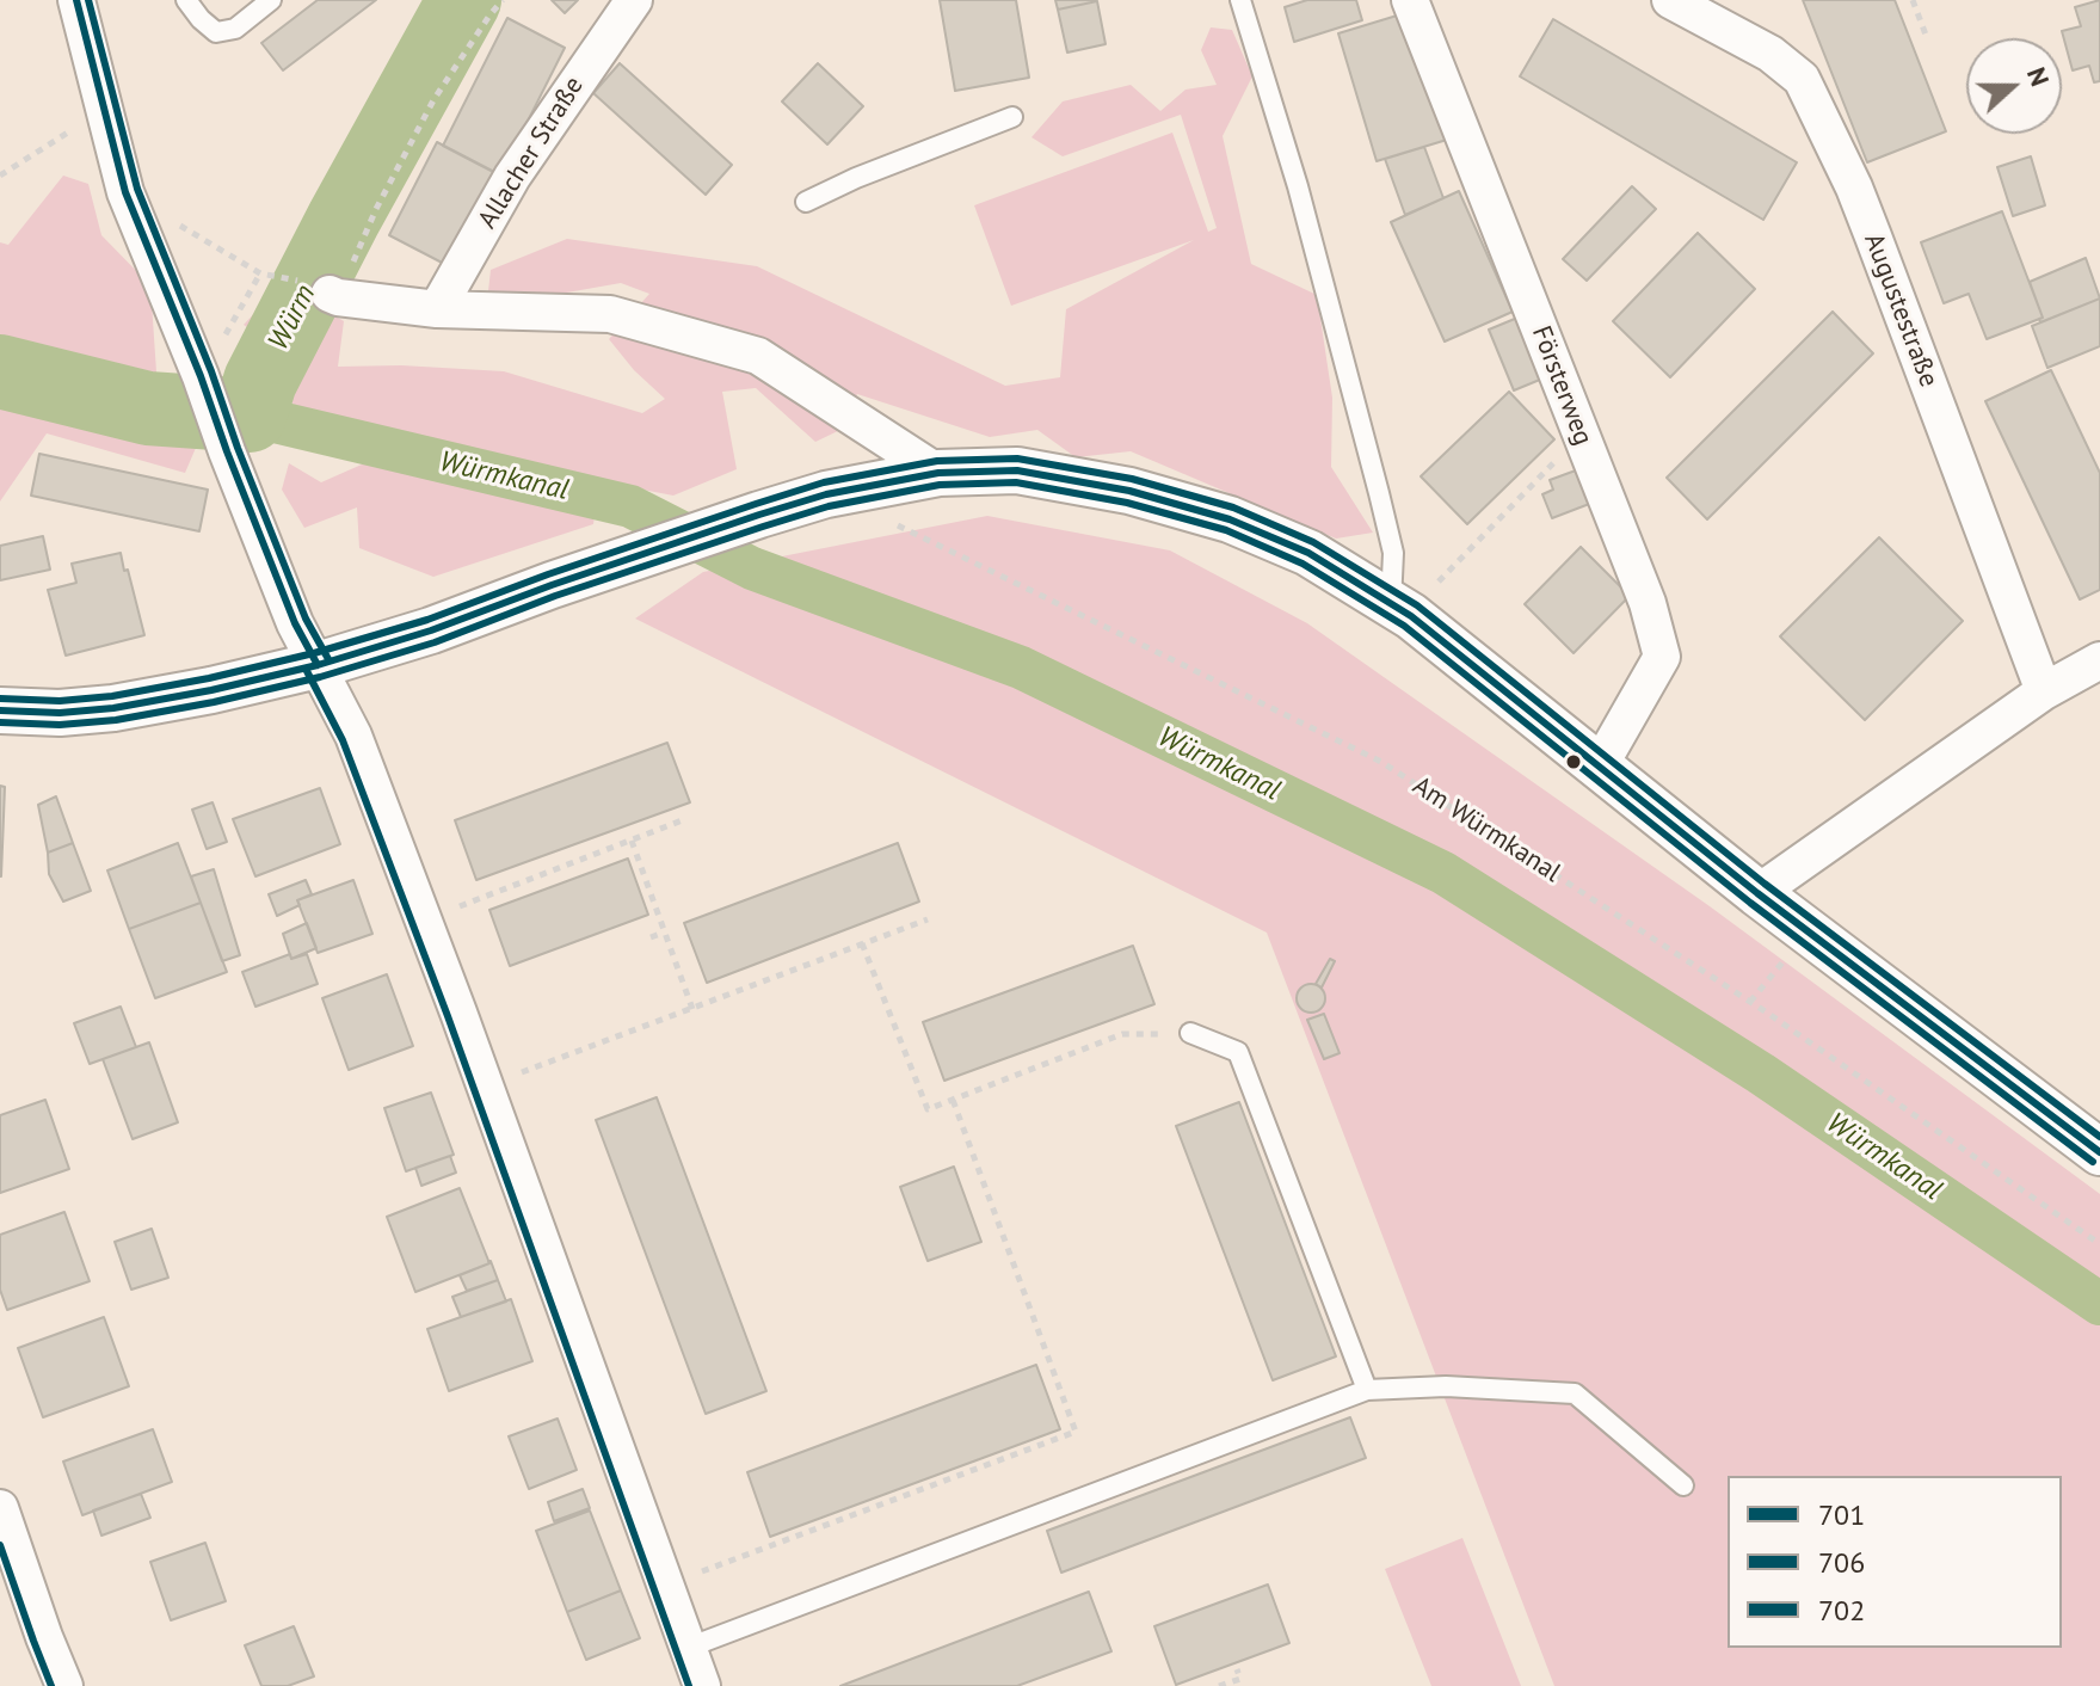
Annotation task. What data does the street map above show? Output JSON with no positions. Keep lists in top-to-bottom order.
{
  "streets": {
    "street": ["Allacher Straße", "Augustestraße", "Försterweg"],
    "path": ["Am Würmkanal"]
  },
  "water": ["Würm", "Würmkanal"],
  "lines": ["transit line 701", "transit line 702", "transit line 706"],
  "legend": ["701", "706", "702"],
  "north": "right"
}
